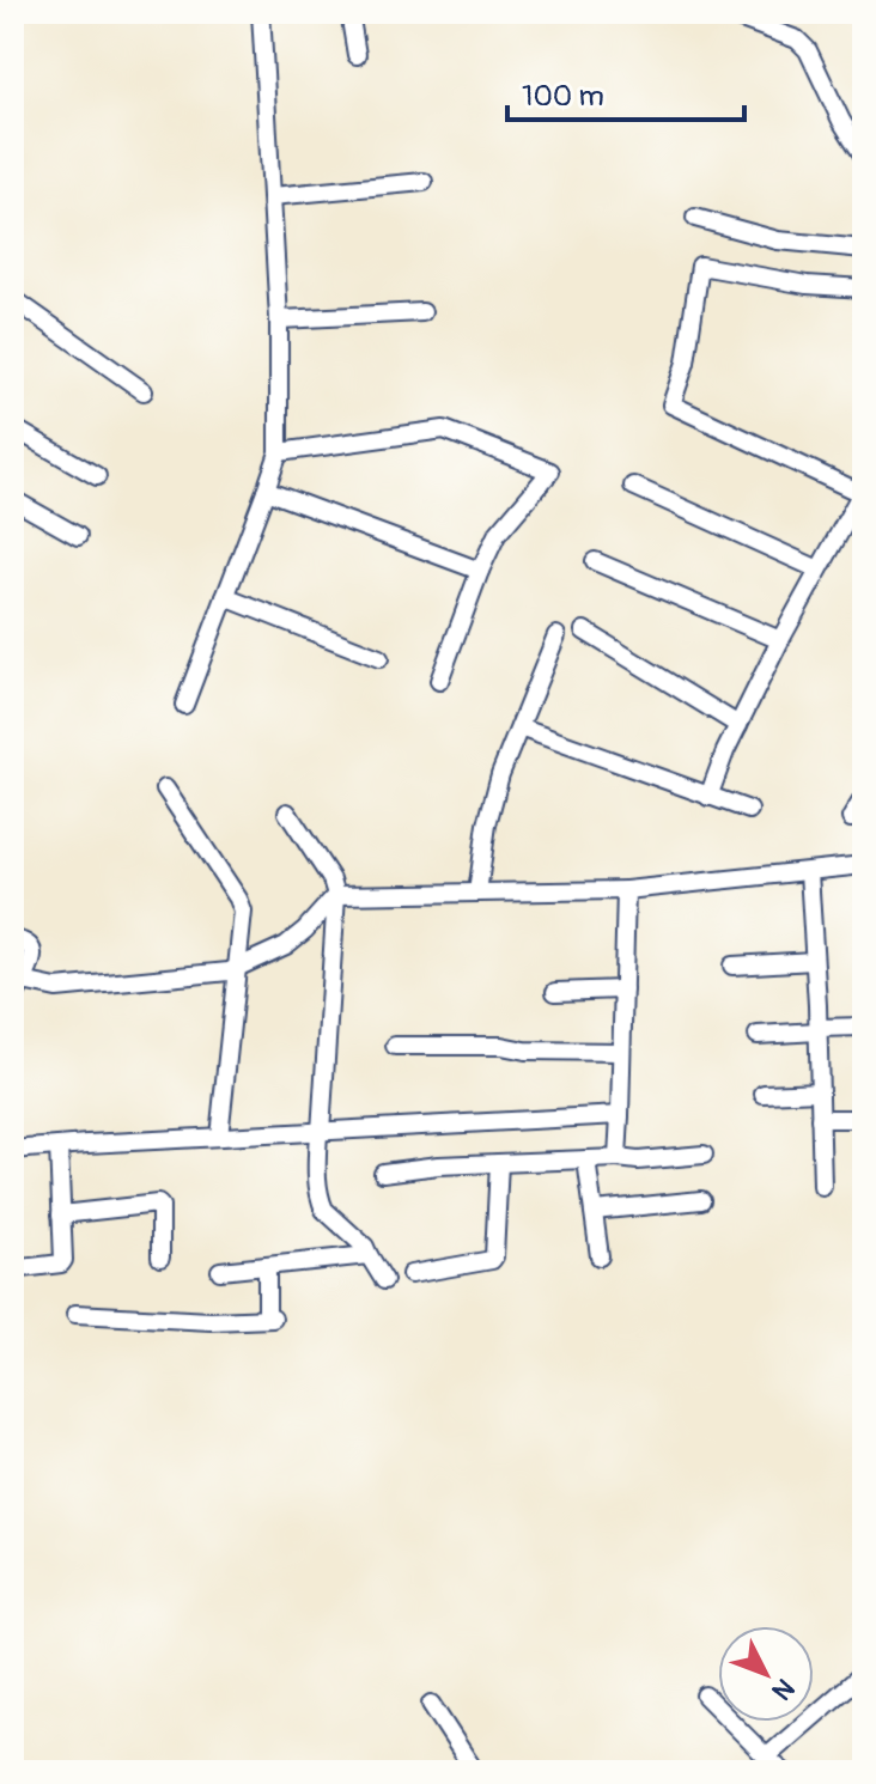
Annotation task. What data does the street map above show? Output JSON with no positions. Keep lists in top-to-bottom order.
{
  "scale_bar": "100 m",
  "north": "bottom right"
}
